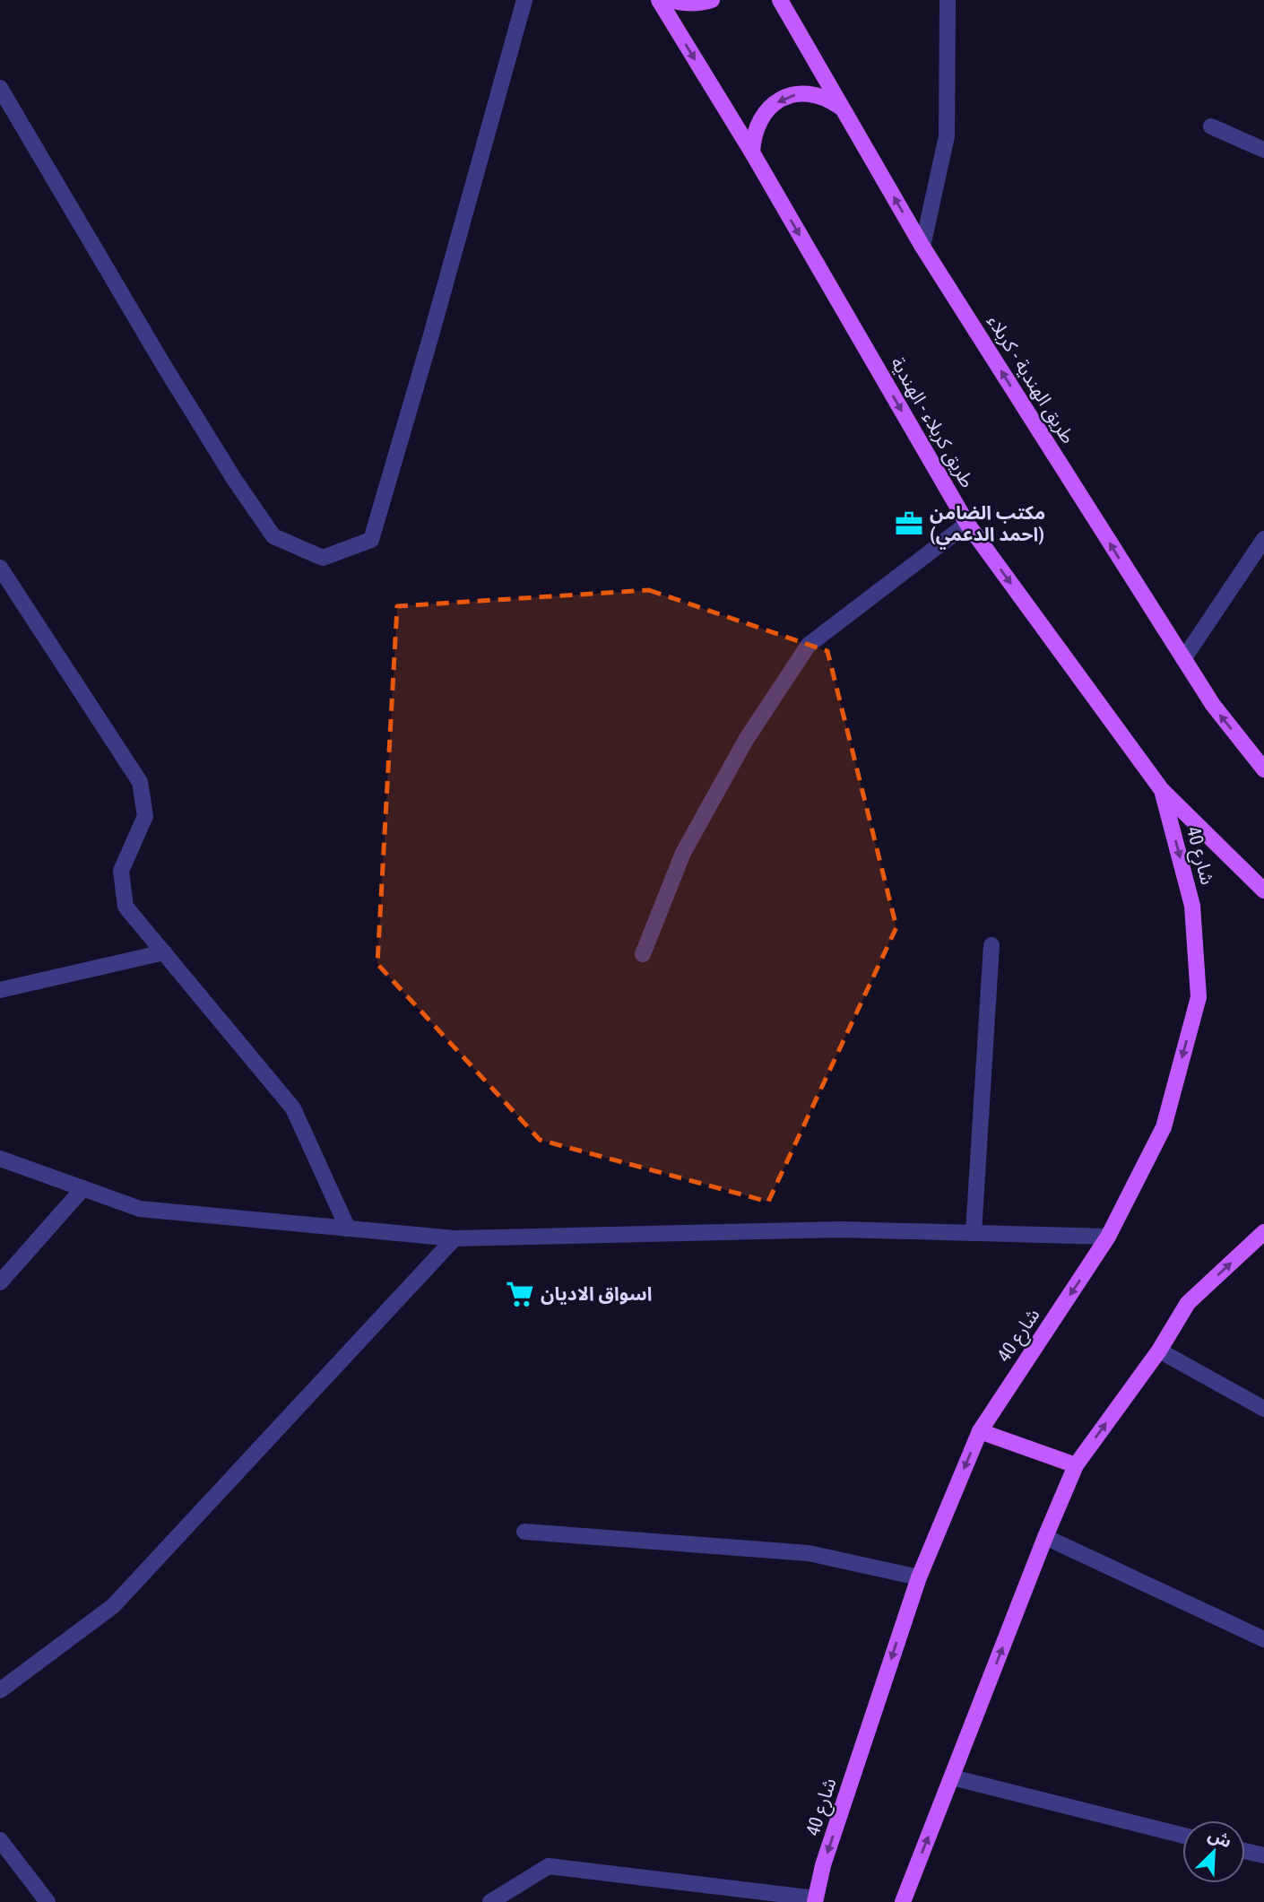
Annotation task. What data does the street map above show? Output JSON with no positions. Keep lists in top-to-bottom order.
{
  "streets": {
    "main road": ["طريق الهندية - كربلاء", "طريق كربلاء - الهندية", "شارع 40"]
  },
  "crossings": [
    ["طريق كربلاء - الهندية", "شارع 40"]
  ],
  "one_way": ["طريق الهندية - كربلاء", "طريق كربلاء - الهندية"],
  "places": {
    "office": ["مكتب الضامن (احمد الدعمي)"],
    "supermarket": ["اسواق الاديان"]
  },
  "north": "top right"
}
